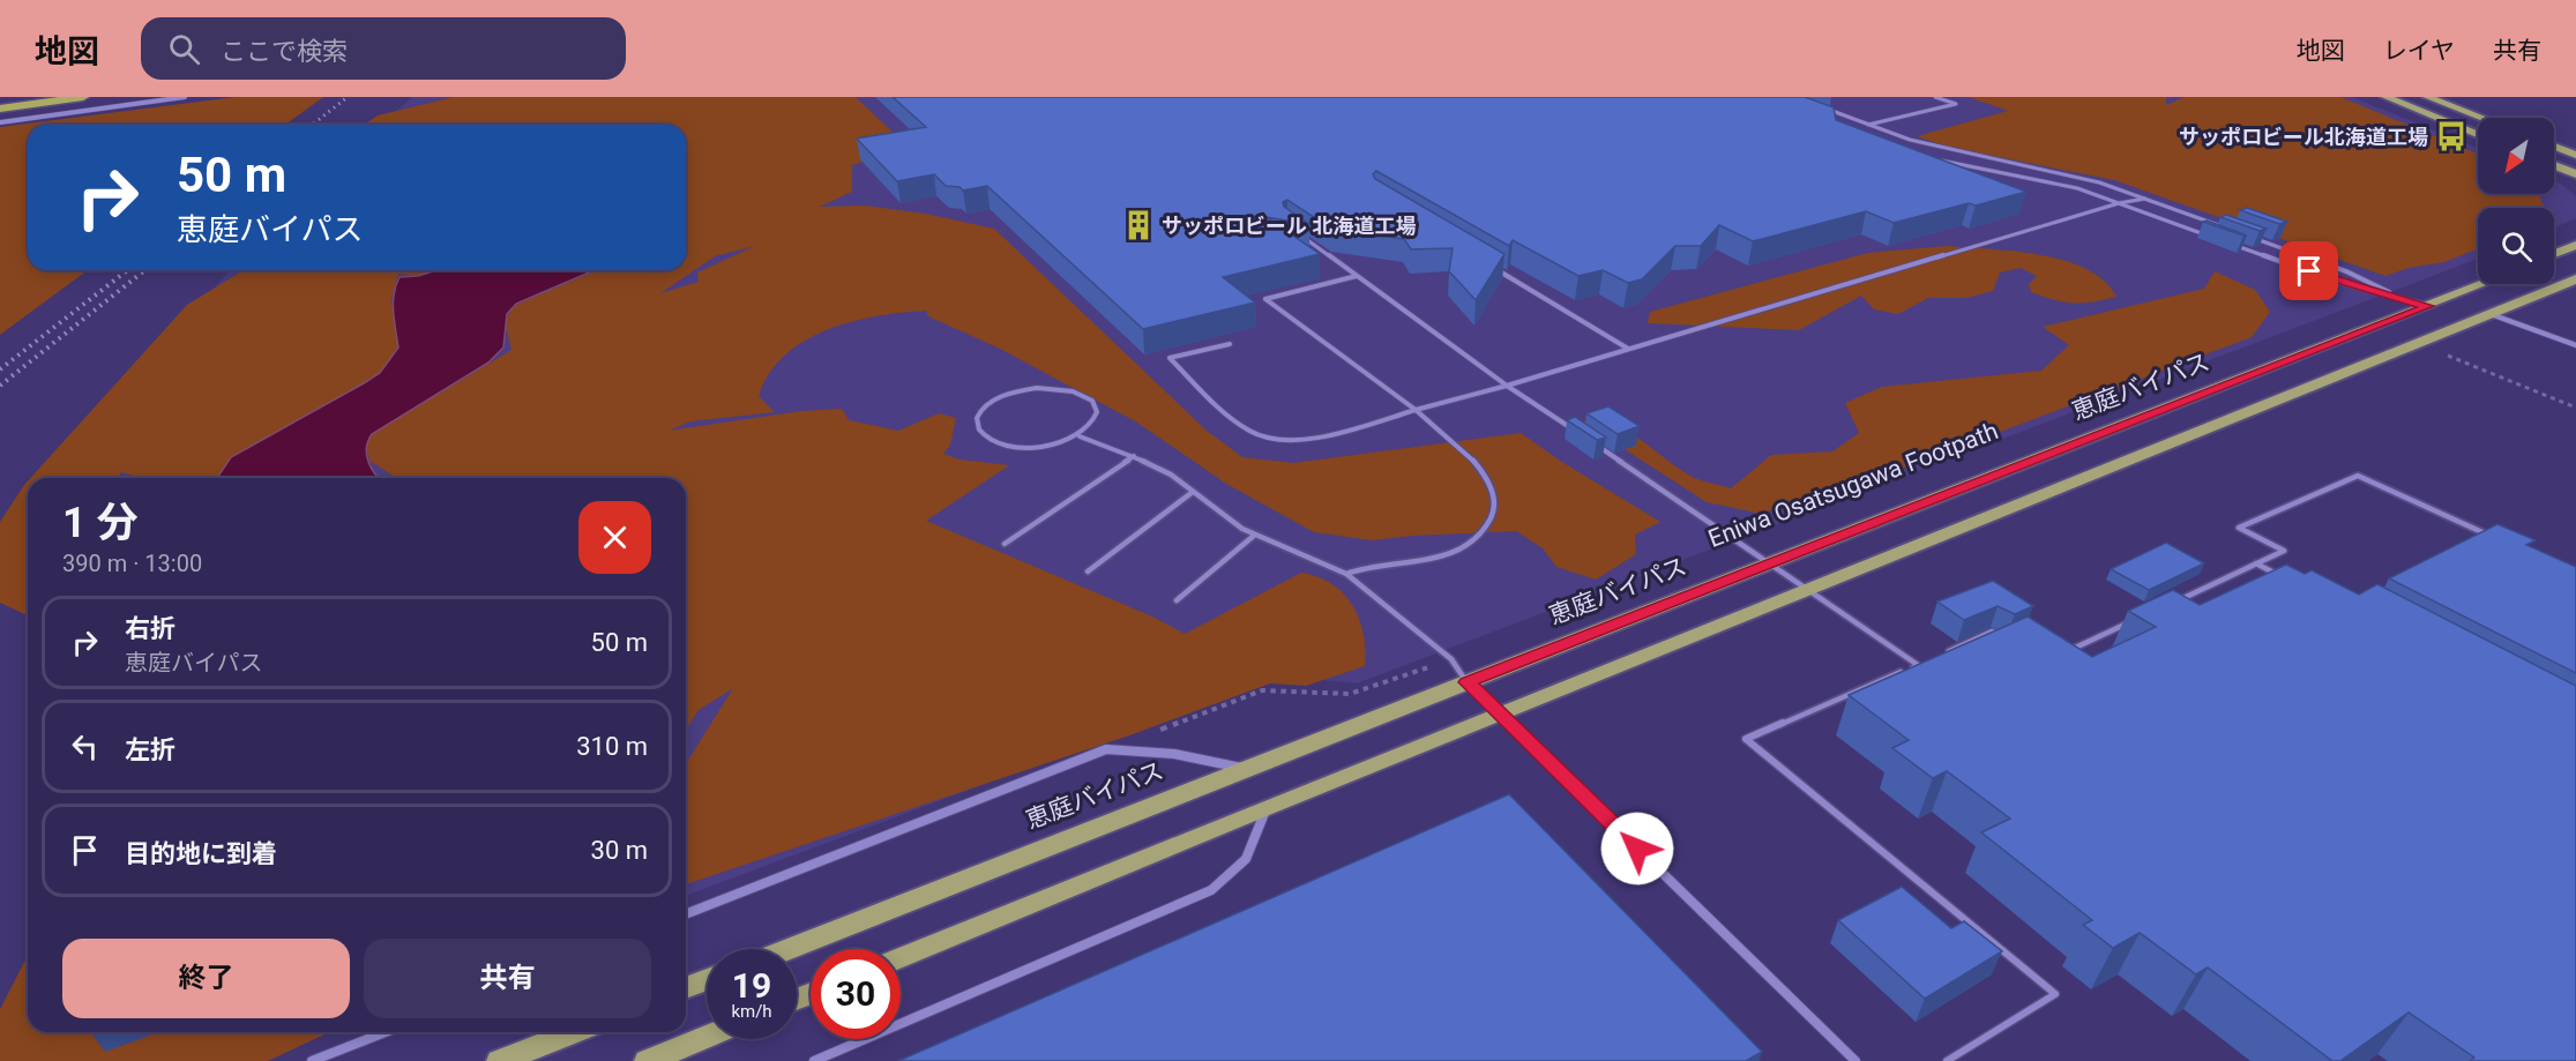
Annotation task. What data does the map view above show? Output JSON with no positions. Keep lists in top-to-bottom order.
{
  "streets": {
    "highway": ["恵庭バイパス"]
  },
  "places": {
    "bus stop": ["サッポロビール北海道工場"],
    "building": ["サッポロビール 北海道工場"]
  },
  "north": "bottom left",
  "page": {
    "header": "地図",
    "search": "ここで検索",
    "nav": ["地図", "レイヤ", "共有"],
    "turn": ["50 m", "恵庭バイパス"],
    "heading": ["1 分", "390 m · 13:00"],
    "list": [
      {
        "name": "右折",
        "note": "恵庭バイパス",
        "value": "50 m"
      },
      {
        "name": "左折",
        "value": "310 m"
      },
      {
        "name": "目的地に到着",
        "value": "30 m"
      }
    ],
    "buttons": ["終了", "共有"],
    "speed": "19 km/h",
    "limit": "30"
  }
}
